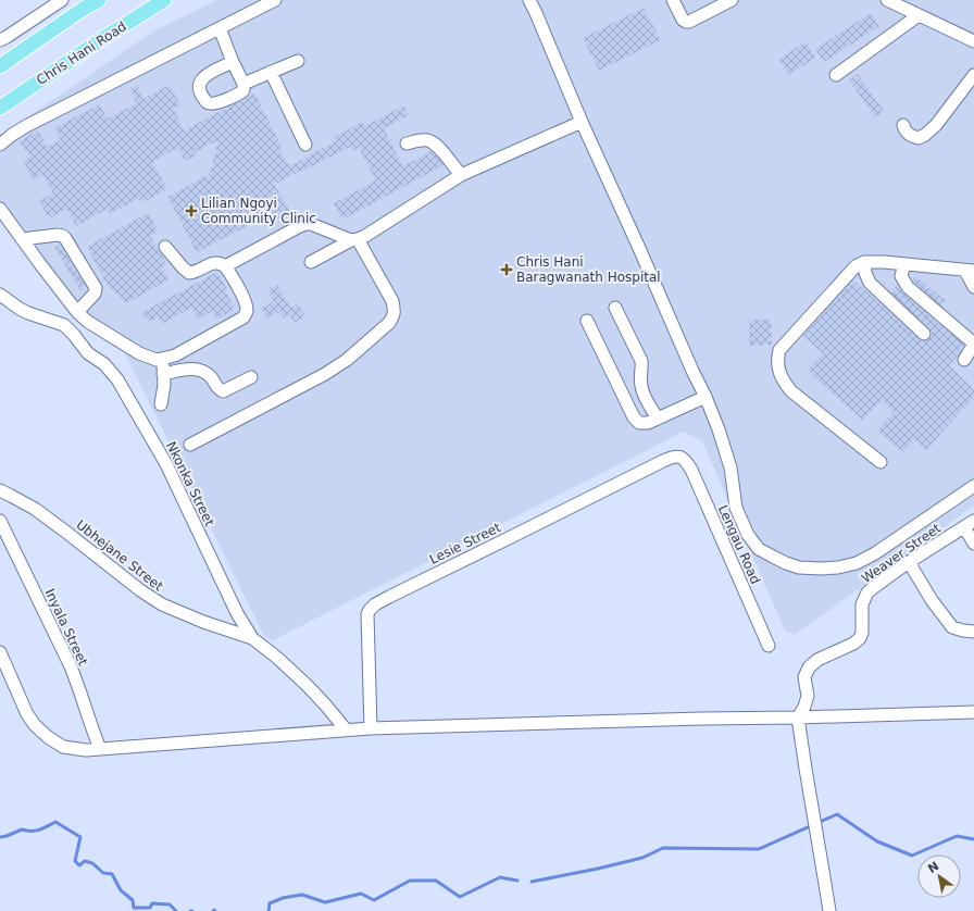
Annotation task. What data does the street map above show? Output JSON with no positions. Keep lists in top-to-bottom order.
{
  "streets": {
    "main road": ["Chris Hani Road"],
    "street": [
      "Nkonka Street",
      "Lesie Street",
      "Lengau Road",
      "Weaver Street",
      "Ubhejane Street",
      "Inyala Street"
    ]
  },
  "crossings": [
    ["Nkonka Street", "Ubhejane Street"],
    ["Lesie Street", "Lengau Road"]
  ],
  "places": {
    "health": ["Lilian Ngoyi Community Clinic", "Chris Hani Baragwanath Hospital"]
  },
  "north": "top left"
}
